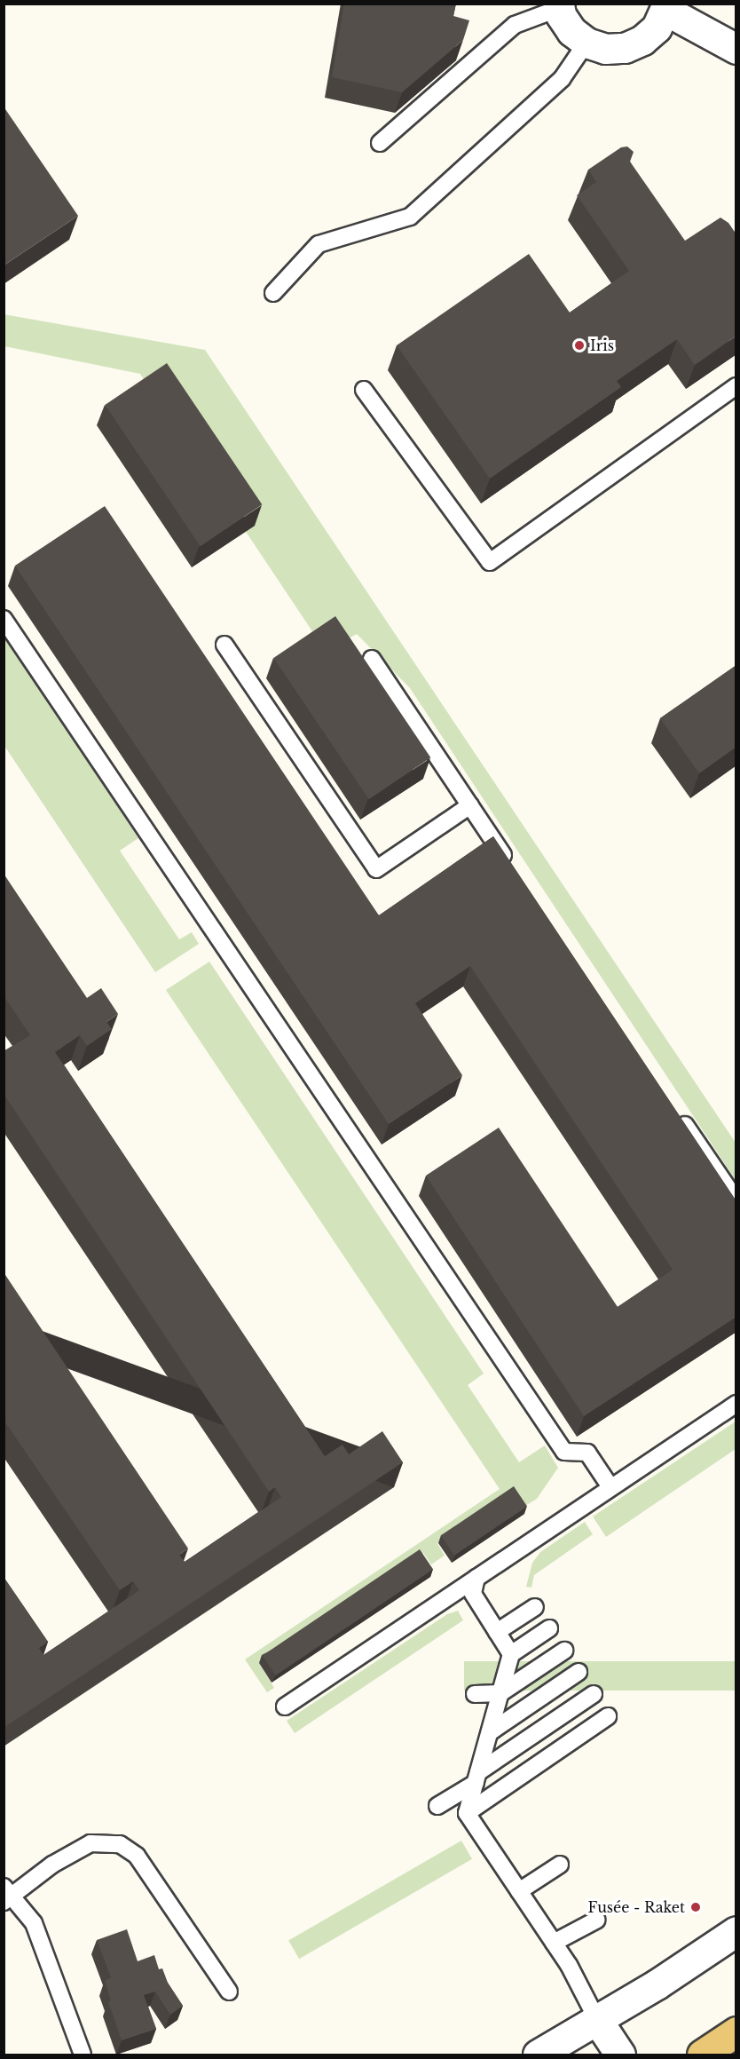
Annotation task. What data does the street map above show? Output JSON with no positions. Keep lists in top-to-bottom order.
{
  "places": ["Iris", "Fusée - Raket"]
}
